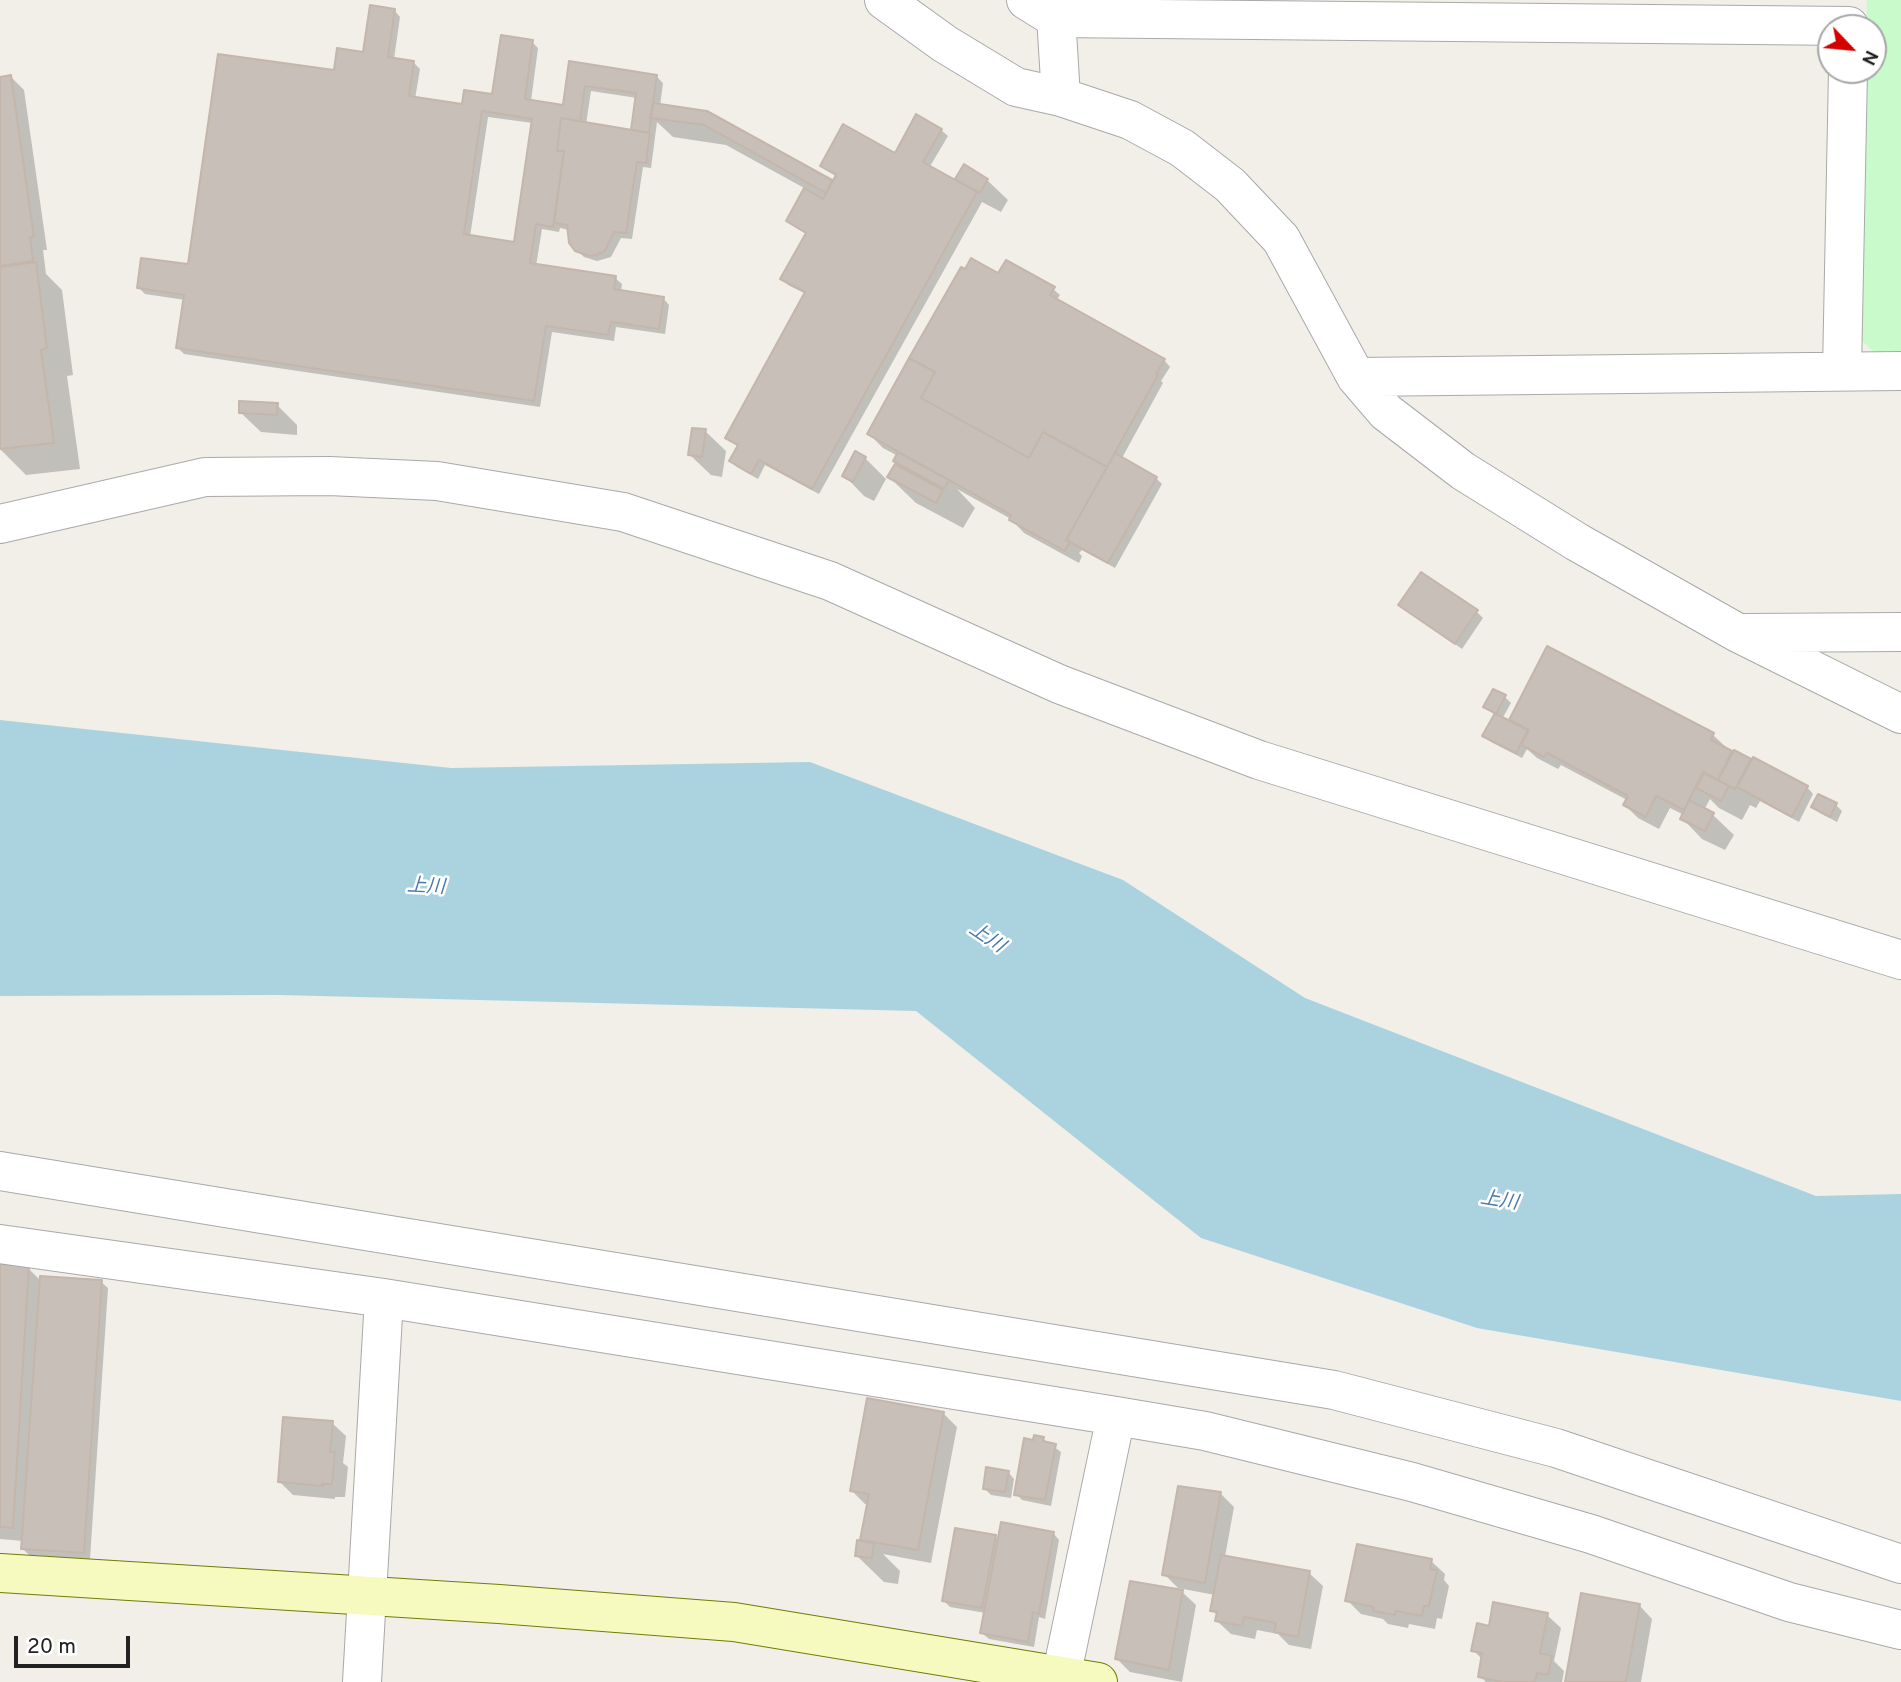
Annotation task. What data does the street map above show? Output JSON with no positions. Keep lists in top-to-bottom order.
{
  "water": ["上川"],
  "scale_bar": "20 m",
  "north": "bottom right"
}
